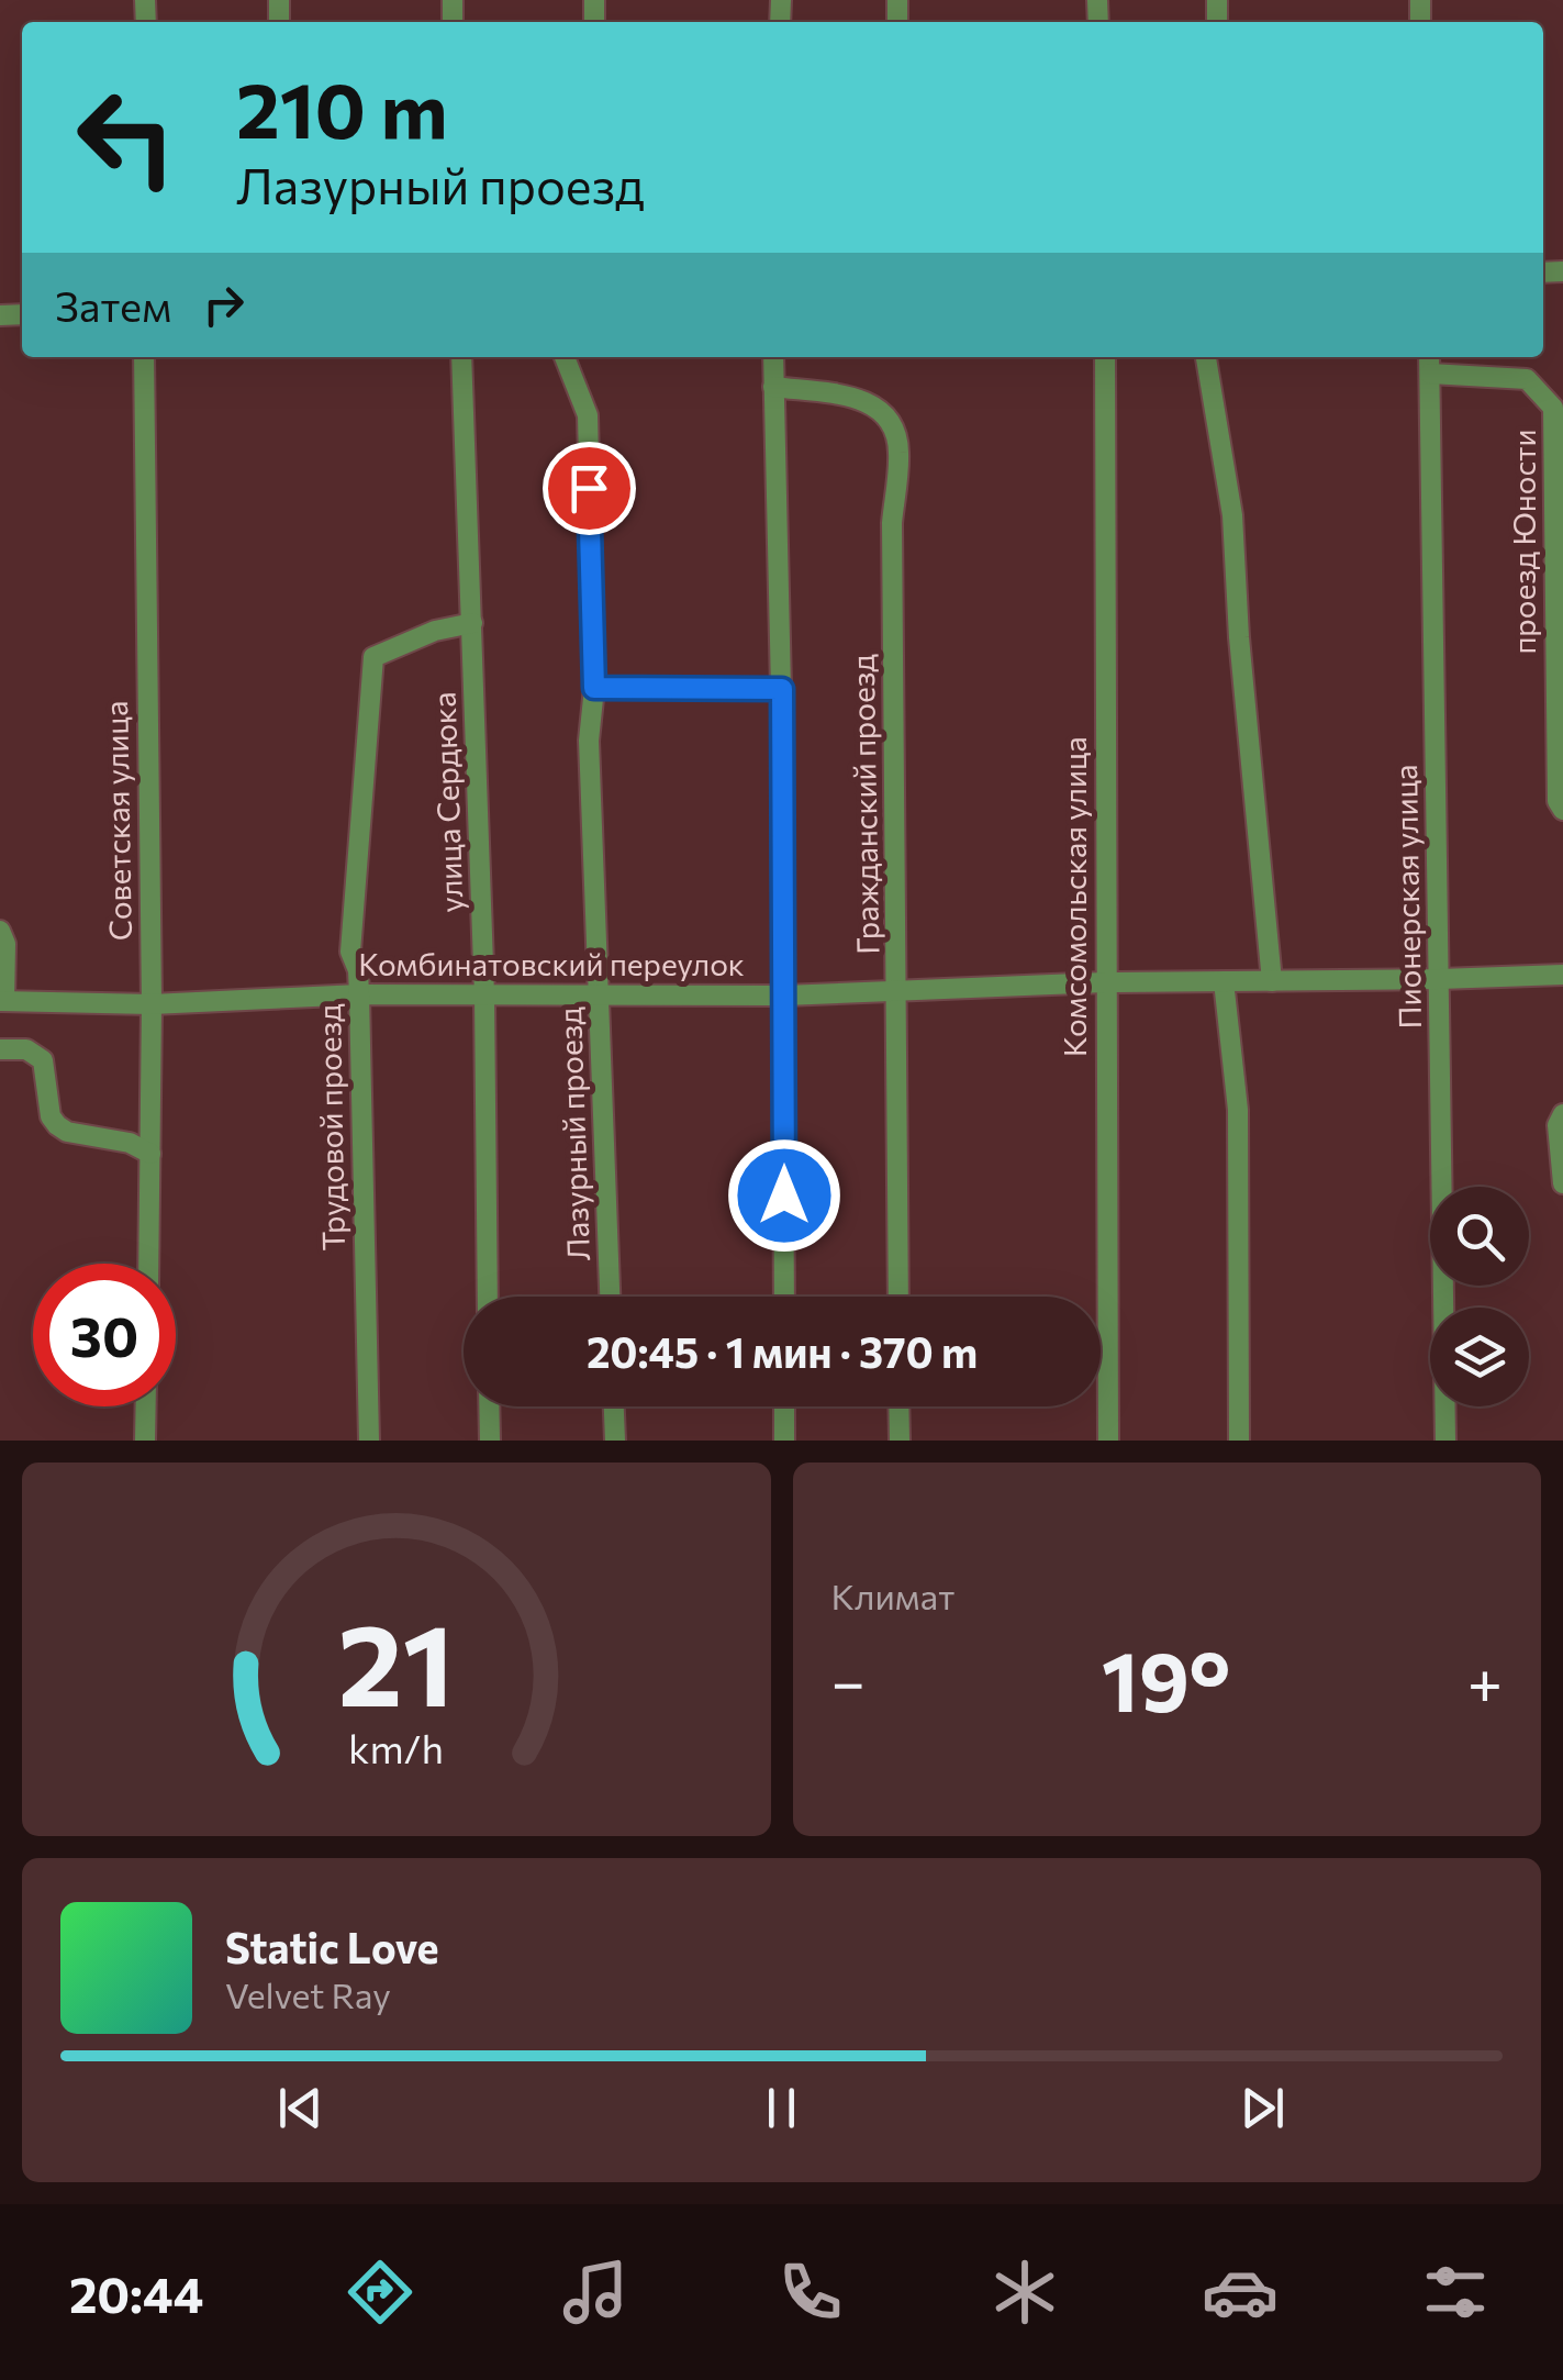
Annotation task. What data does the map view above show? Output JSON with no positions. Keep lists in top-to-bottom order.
{
  "streets": {
    "street": [
      "проезд Юности",
      "улица Сердюка",
      "Гражданский проезд",
      "Советская улица",
      "Комсомольская улица",
      "Пионерская улица",
      "Комбинатовский переулок",
      "Трудовой проезд",
      "Лазурный проезд"
    ]
  },
  "crossings": [
    ["проезд Юности", "Пионерская улица"],
    ["улица Сердюка", "Комбинатовский переулок"],
    ["улица Сердюка", "Трудовой проезд"],
    ["Гражданский проезд", "Комбинатовский переулок"],
    ["Советская улица", "Комбинатовский переулок"],
    ["Комсомольская улица", "Комбинатовский переулок"],
    ["Пионерская улица", "Комбинатовский переулок"],
    ["Комбинатовский переулок", "Трудовой проезд"],
    ["Комбинатовский переулок", "Лазурный проезд"]
  ],
  "page": {
    "turn": ["210 m", "Лазурный проезд"],
    "then": "Затем",
    "limit": "30",
    "trip": "20:45 · 1 мин · 370 m",
    "tile": "Климат",
    "heat": ["−", "19°", "+"],
    "song": ["Static Love", "Velvet Ray"],
    "tabs": "20:44",
    "gauge": ["21", "km/h"]
  }
}
